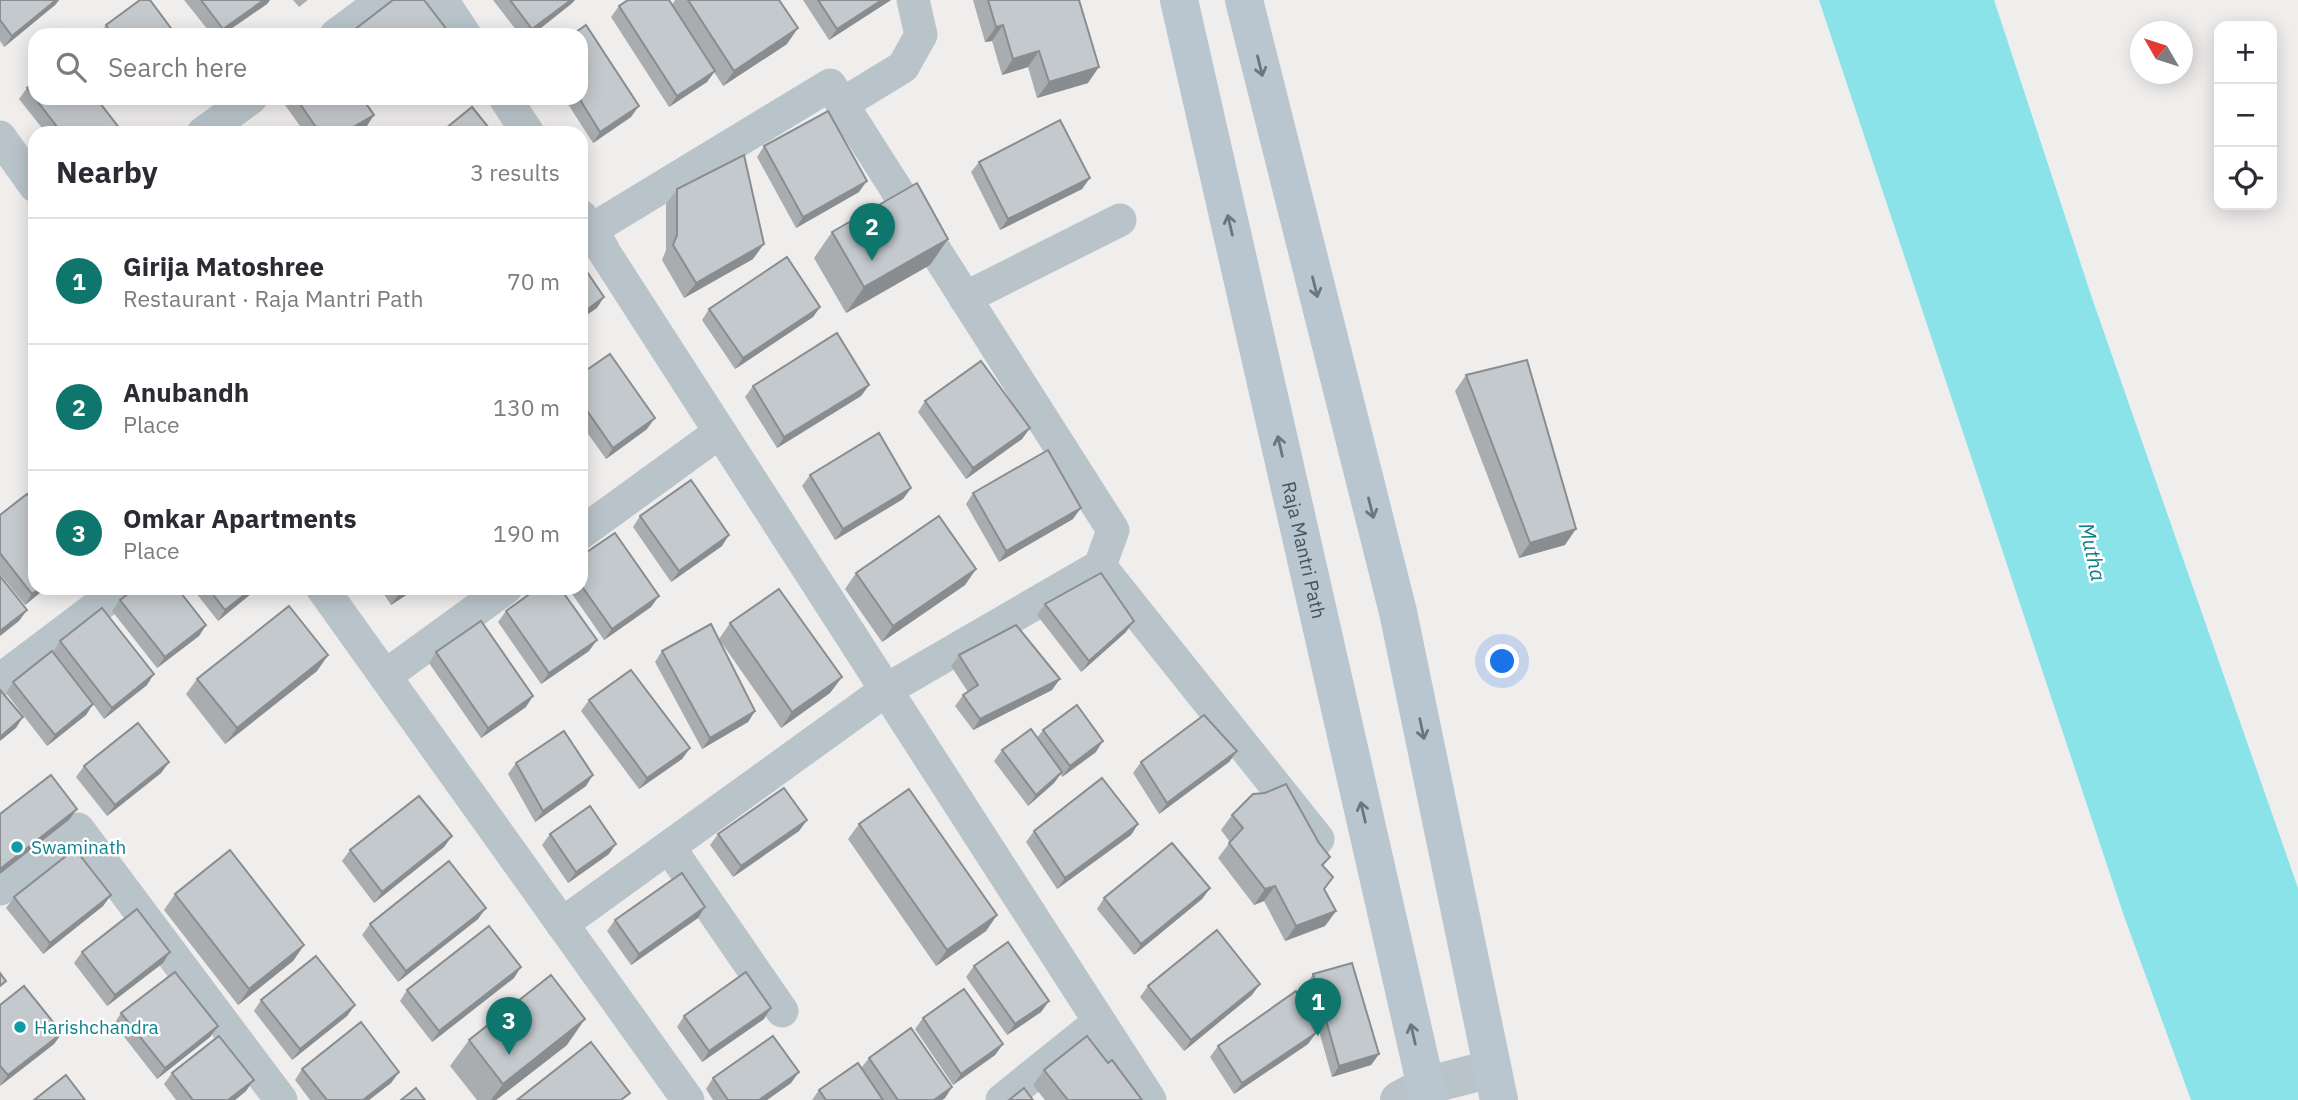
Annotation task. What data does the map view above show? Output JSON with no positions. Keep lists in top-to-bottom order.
{
  "streets": {
    "main road": ["Raja Mantri Path"]
  },
  "water": ["Mutha"],
  "places": ["Swaminath", "Harishchandra"],
  "north": "top left",
  "page": {
    "map_buttons": ["+", "−"],
    "search": "Search here",
    "heading": ["Nearby", "3 results"],
    "pins": ["2", "1", "3"],
    "list": [
      {
        "mark": "1",
        "name": "Girija Matoshree",
        "note": "Restaurant · Raja Mantri Path",
        "value": "70 m"
      },
      {
        "mark": "2",
        "name": "Anubandh",
        "note": "Place",
        "value": "130 m"
      },
      {
        "mark": "3",
        "name": "Omkar Apartments",
        "note": "Place",
        "value": "190 m"
      }
    ]
  }
}
